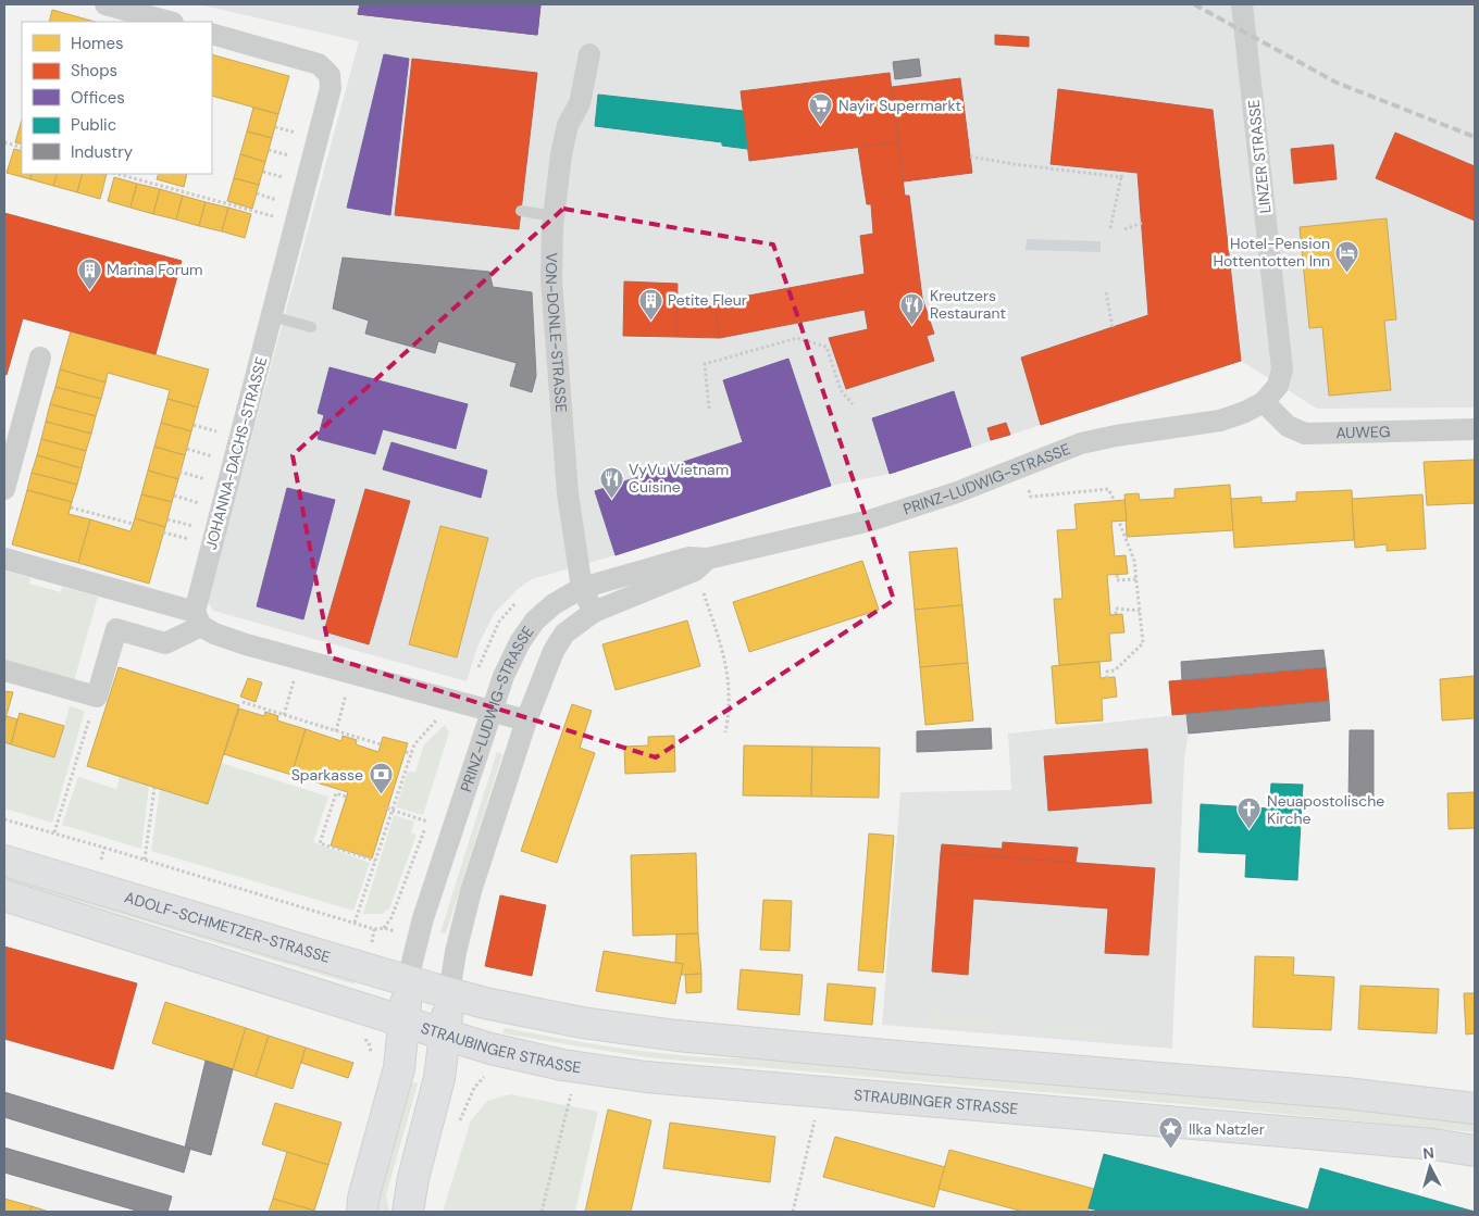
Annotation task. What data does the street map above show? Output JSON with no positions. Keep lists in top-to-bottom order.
{
  "streets": {
    "main road": ["ADOLF-SCHMETZER-STRASSE", "STRAUBINGER STRASSE"],
    "street": [
      "LINZER STRASSE",
      "VON-DONLE-STRASSE",
      "AUWEG",
      "JOHANNA-DACHS-STRASSE",
      "PRINZ-LUDWIG-STRASSE"
    ]
  },
  "crossings": [
    ["LINZER STRASSE", "AUWEG"],
    ["LINZER STRASSE", "PRINZ-LUDWIG-STRASSE"],
    ["VON-DONLE-STRASSE", "PRINZ-LUDWIG-STRASSE"],
    ["AUWEG", "PRINZ-LUDWIG-STRASSE"],
    ["PRINZ-LUDWIG-STRASSE", "ADOLF-SCHMETZER-STRASSE"]
  ],
  "places": {
    "supermarket": ["Nayir Supermarkt"],
    "hotel": ["Hotel-Pension Hottentotten Inn"],
    "building": ["Marina Forum", "Petite Fleur"],
    "restaurant": ["Kreutzers Restaurant", "VyVu Vietnam Cuisine"],
    "bank": ["Sparkasse"],
    "church": ["Neuapostolische Kirche"],
    "place": ["Ilka Natzler"]
  },
  "legend": [
    "Homes",
    "Shops",
    "Offices",
    "Public",
    "Industry"
  ],
  "north": "top"
}
